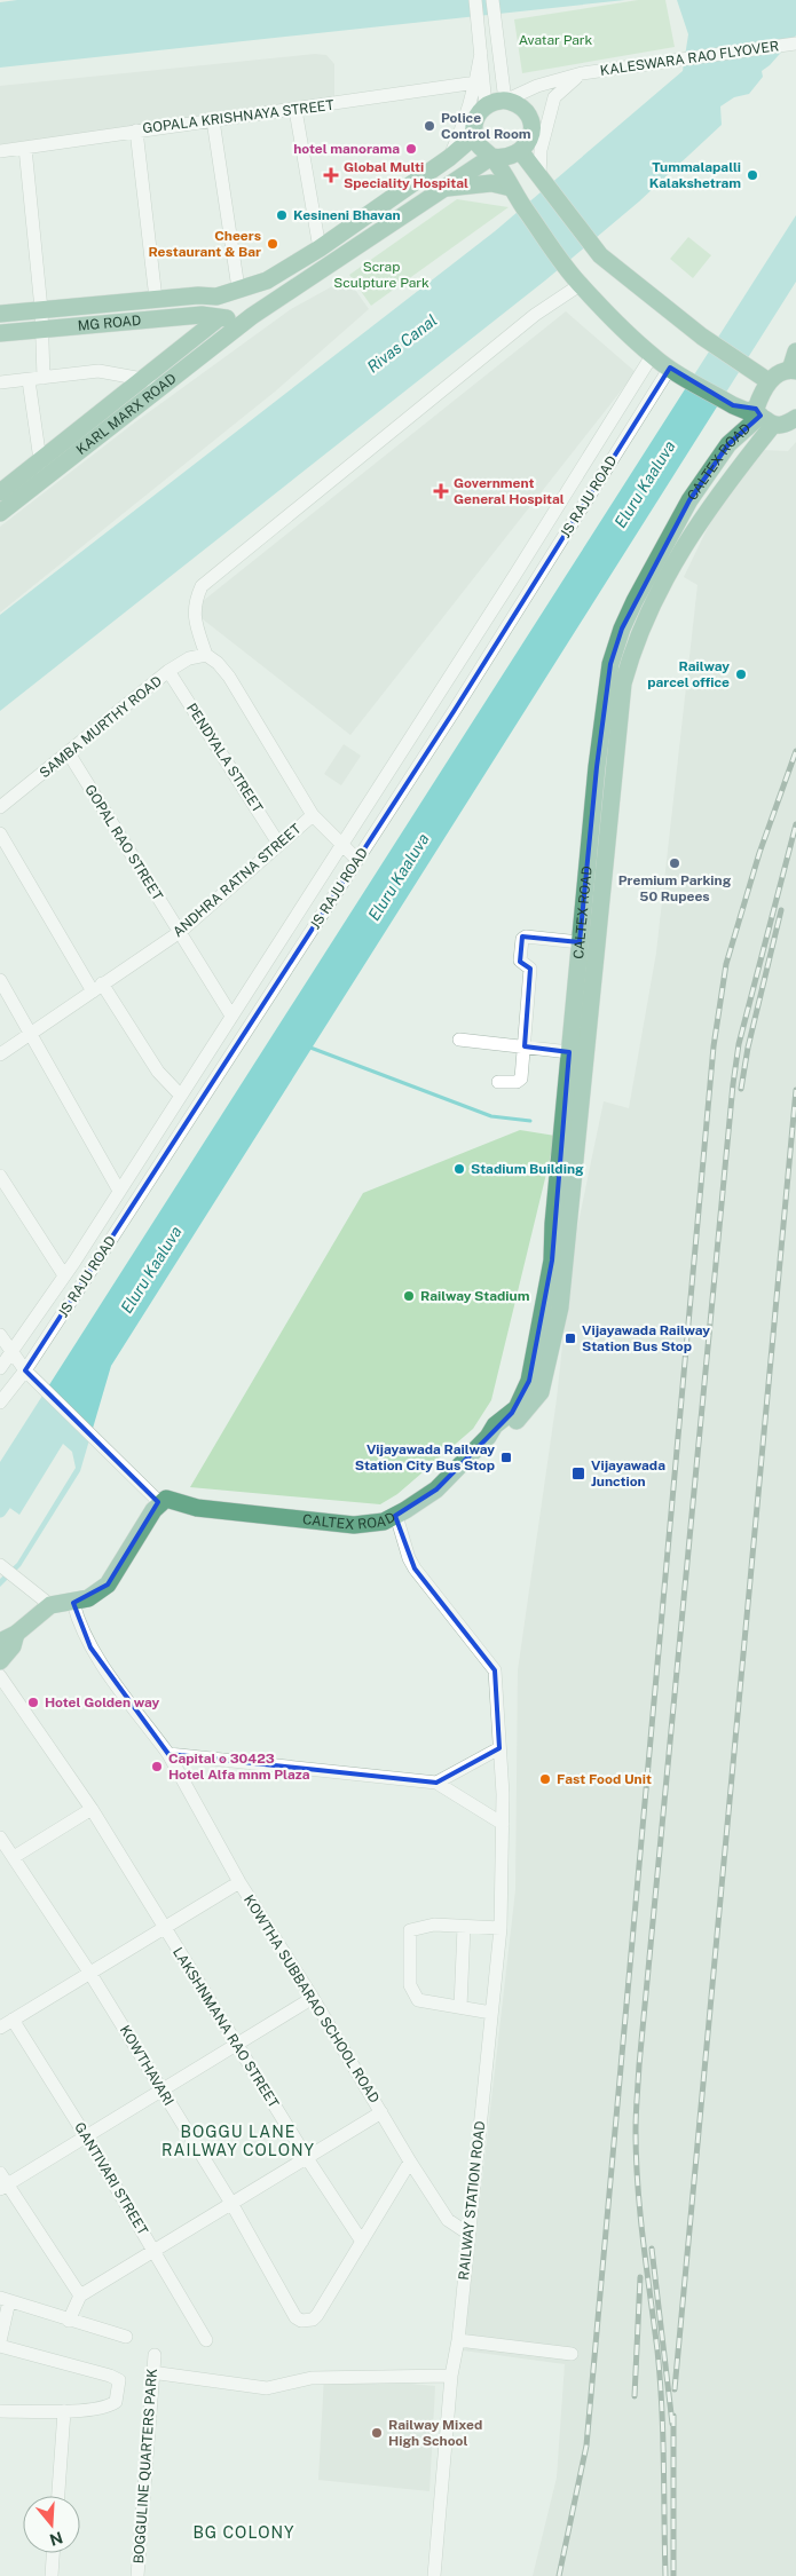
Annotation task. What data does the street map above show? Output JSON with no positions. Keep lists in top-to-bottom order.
{
  "streets": {
    "main road": ["MG ROAD", "KARL MARX ROAD", "CALTEX ROAD"],
    "street": [
      "KALESWARA RAO FLYOVER",
      "GOPALA KRISHNAYA STREET",
      "JS RAJU ROAD",
      "SAMBA MURTHY ROAD",
      "PENDYALA STREET",
      "GOPAL RAO STREET",
      "ANDHRA RATNA STREET",
      "KOWTHA SUBBARAO SCHOOL ROAD",
      "LAKSHNMANA RAO STREET",
      "KOWTHAVARI",
      "GANTIVARI STREET",
      "RAILWAY STATION ROAD",
      "BOGGULINE QUARTERS PARK"
    ]
  },
  "crossings": [
    ["KALESWARA RAO FLYOVER", "MG ROAD"],
    ["KALESWARA RAO FLYOVER", "KARL MARX ROAD"],
    ["MG ROAD", "KARL MARX ROAD"],
    ["CALTEX ROAD", "RAILWAY STATION ROAD"],
    ["JS RAJU ROAD", "GOPAL RAO STREET"],
    ["SAMBA MURTHY ROAD", "PENDYALA STREET"],
    ["SAMBA MURTHY ROAD", "GOPAL RAO STREET"],
    ["SAMBA MURTHY ROAD", "ANDHRA RATNA STREET"],
    ["PENDYALA STREET", "ANDHRA RATNA STREET"],
    ["GOPAL RAO STREET", "ANDHRA RATNA STREET"],
    ["KOWTHA SUBBARAO SCHOOL ROAD", "RAILWAY STATION ROAD"],
    ["LAKSHNMANA RAO STREET", "KOWTHAVARI"]
  ],
  "districts": ["BOGGU LANE RAILWAY COLONY", "BG COLONY"],
  "water": ["Rivas Canal", "Eluru Kaaluva"],
  "parks": ["Avatar Park", "Scrap Sculpture Park"],
  "places": {
    "other": [
      "Police Control Room",
      "hotel manorama",
      "Tummalapalli Kalakshetram",
      "Kesineni Bhavan",
      "Cheers Restaurant & Bar",
      "Railway parcel office",
      "Premium Parking 50 Rupees",
      "Stadium Building",
      "Railway Stadium",
      "Hotel Golden way",
      "Capital o 30423 Hotel Alfa mnm Plaza",
      "Fast Food Unit",
      "Railway Mixed High School"
    ],
    "health": ["Global Multi Speciality Hospital", "Government General Hospital"],
    "transit": ["Vijayawada Railway Station Bus Stop", "Vijayawada Railway Station City Bus Stop", "Vijayawada Junction"]
  },
  "north": "bottom"
}
